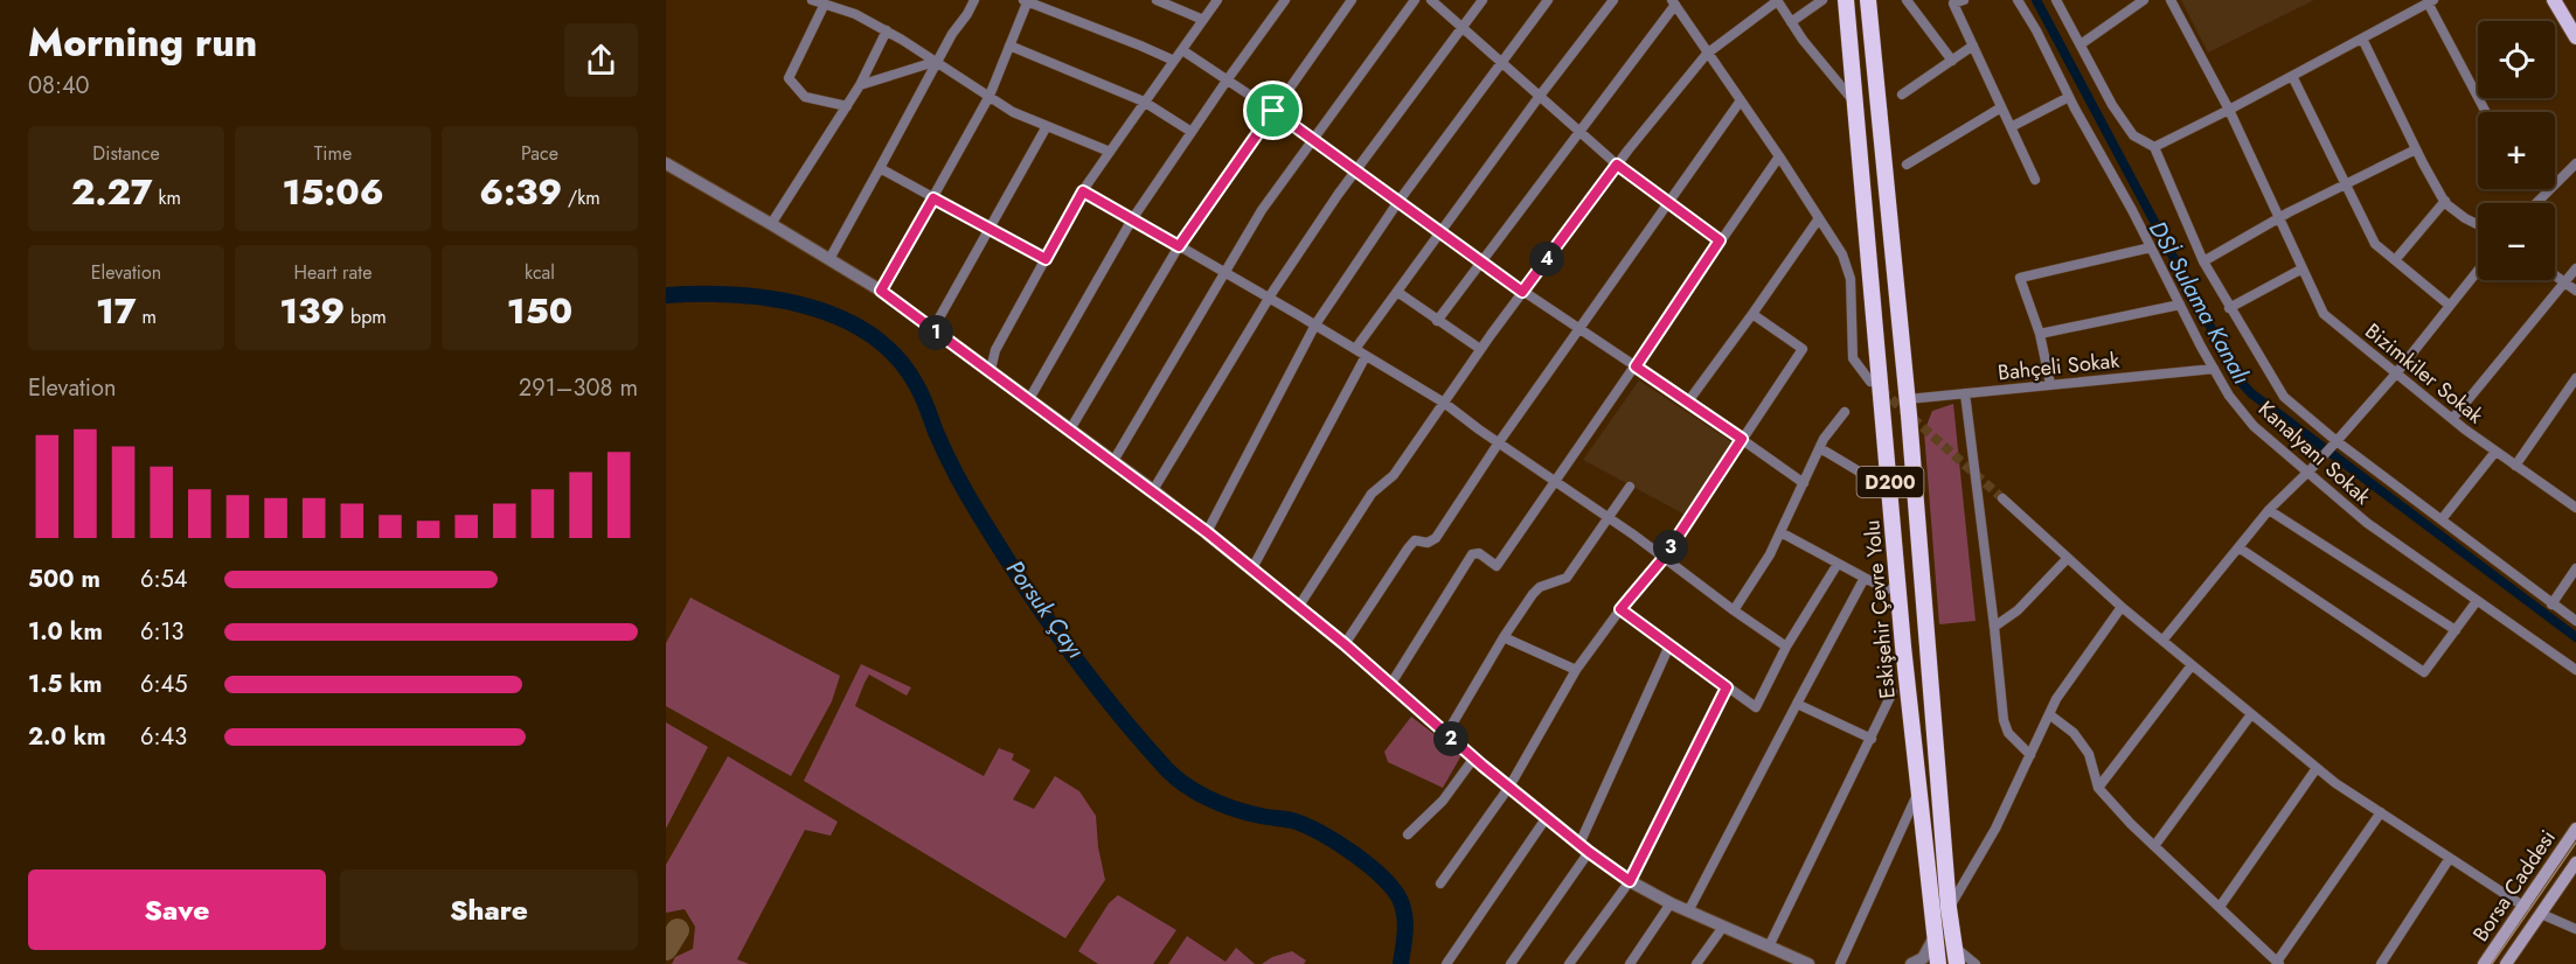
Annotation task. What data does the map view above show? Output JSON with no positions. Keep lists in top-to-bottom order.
{
  "streets": {
    "highway": ["D200", "Eskişehir Çevre Yolu"],
    "main road": ["Borsa Caddesi"],
    "street": ["Bahçeli Sokak", "Bizimkiler Sokak", "Kanalyanı Sokak"]
  },
  "crossings": [
    ["Bahçeli Sokak", "Kanalyanı Sokak"],
    ["Bahçeli Sokak", "Eskişehir Çevre Yolu"]
  ],
  "water": ["DSİ Sulama Kanalı", "Porsuk Çayı"],
  "page": {
    "heading": ["Morning run", "08:40"],
    "map_buttons": ["+", "−"],
    "stats": [
      ["Distance", "2.27 km"],
      ["Time", "15:06"],
      ["Pace", "6:39 /km"],
      ["Elevation", "17 m"],
      ["Heart rate", "139 bpm"],
      ["kcal", "150"]
    ],
    "pins": [
      "4",
      "1",
      "3",
      "2"
    ],
    "chart": ["Elevation", "291–308 m"],
    "list": [
      {
        "name": "500 m",
        "note": "6:54"
      },
      {
        "name": "1.0 km",
        "note": "6:13"
      },
      {
        "name": "1.5 km",
        "note": "6:45"
      },
      {
        "name": "2.0 km",
        "note": "6:43"
      }
    ],
    "buttons": ["Save", "Share"]
  }
}
